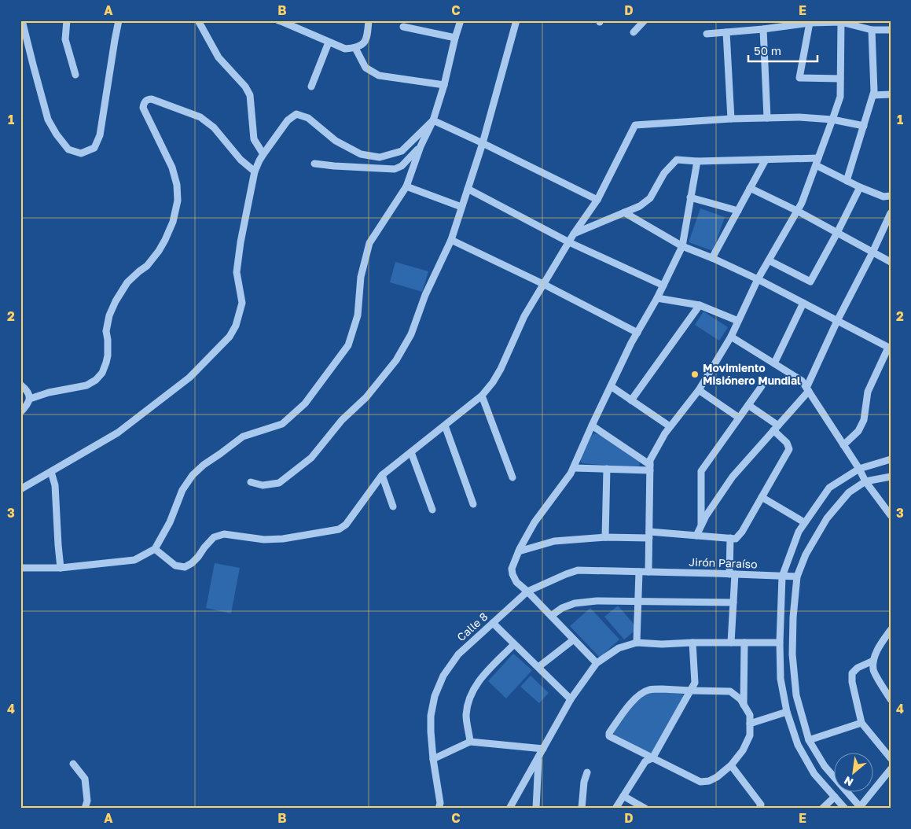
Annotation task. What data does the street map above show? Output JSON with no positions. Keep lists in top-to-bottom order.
{
  "streets": {
    "street": ["Jirón Paraíso", "Calle 8"]
  },
  "crossings": [
    ["Jirón Paraíso", "Calle 8"]
  ],
  "places": ["Movimiento Misiónero Mundial"],
  "scale_bar": "50 m",
  "north": "bottom left",
  "grid": {
    "columns": [
      "A",
      "B",
      "C",
      "D",
      "E"
    ],
    "rows": [
      "1",
      "2",
      "3",
      "4"
    ]
  }
}
